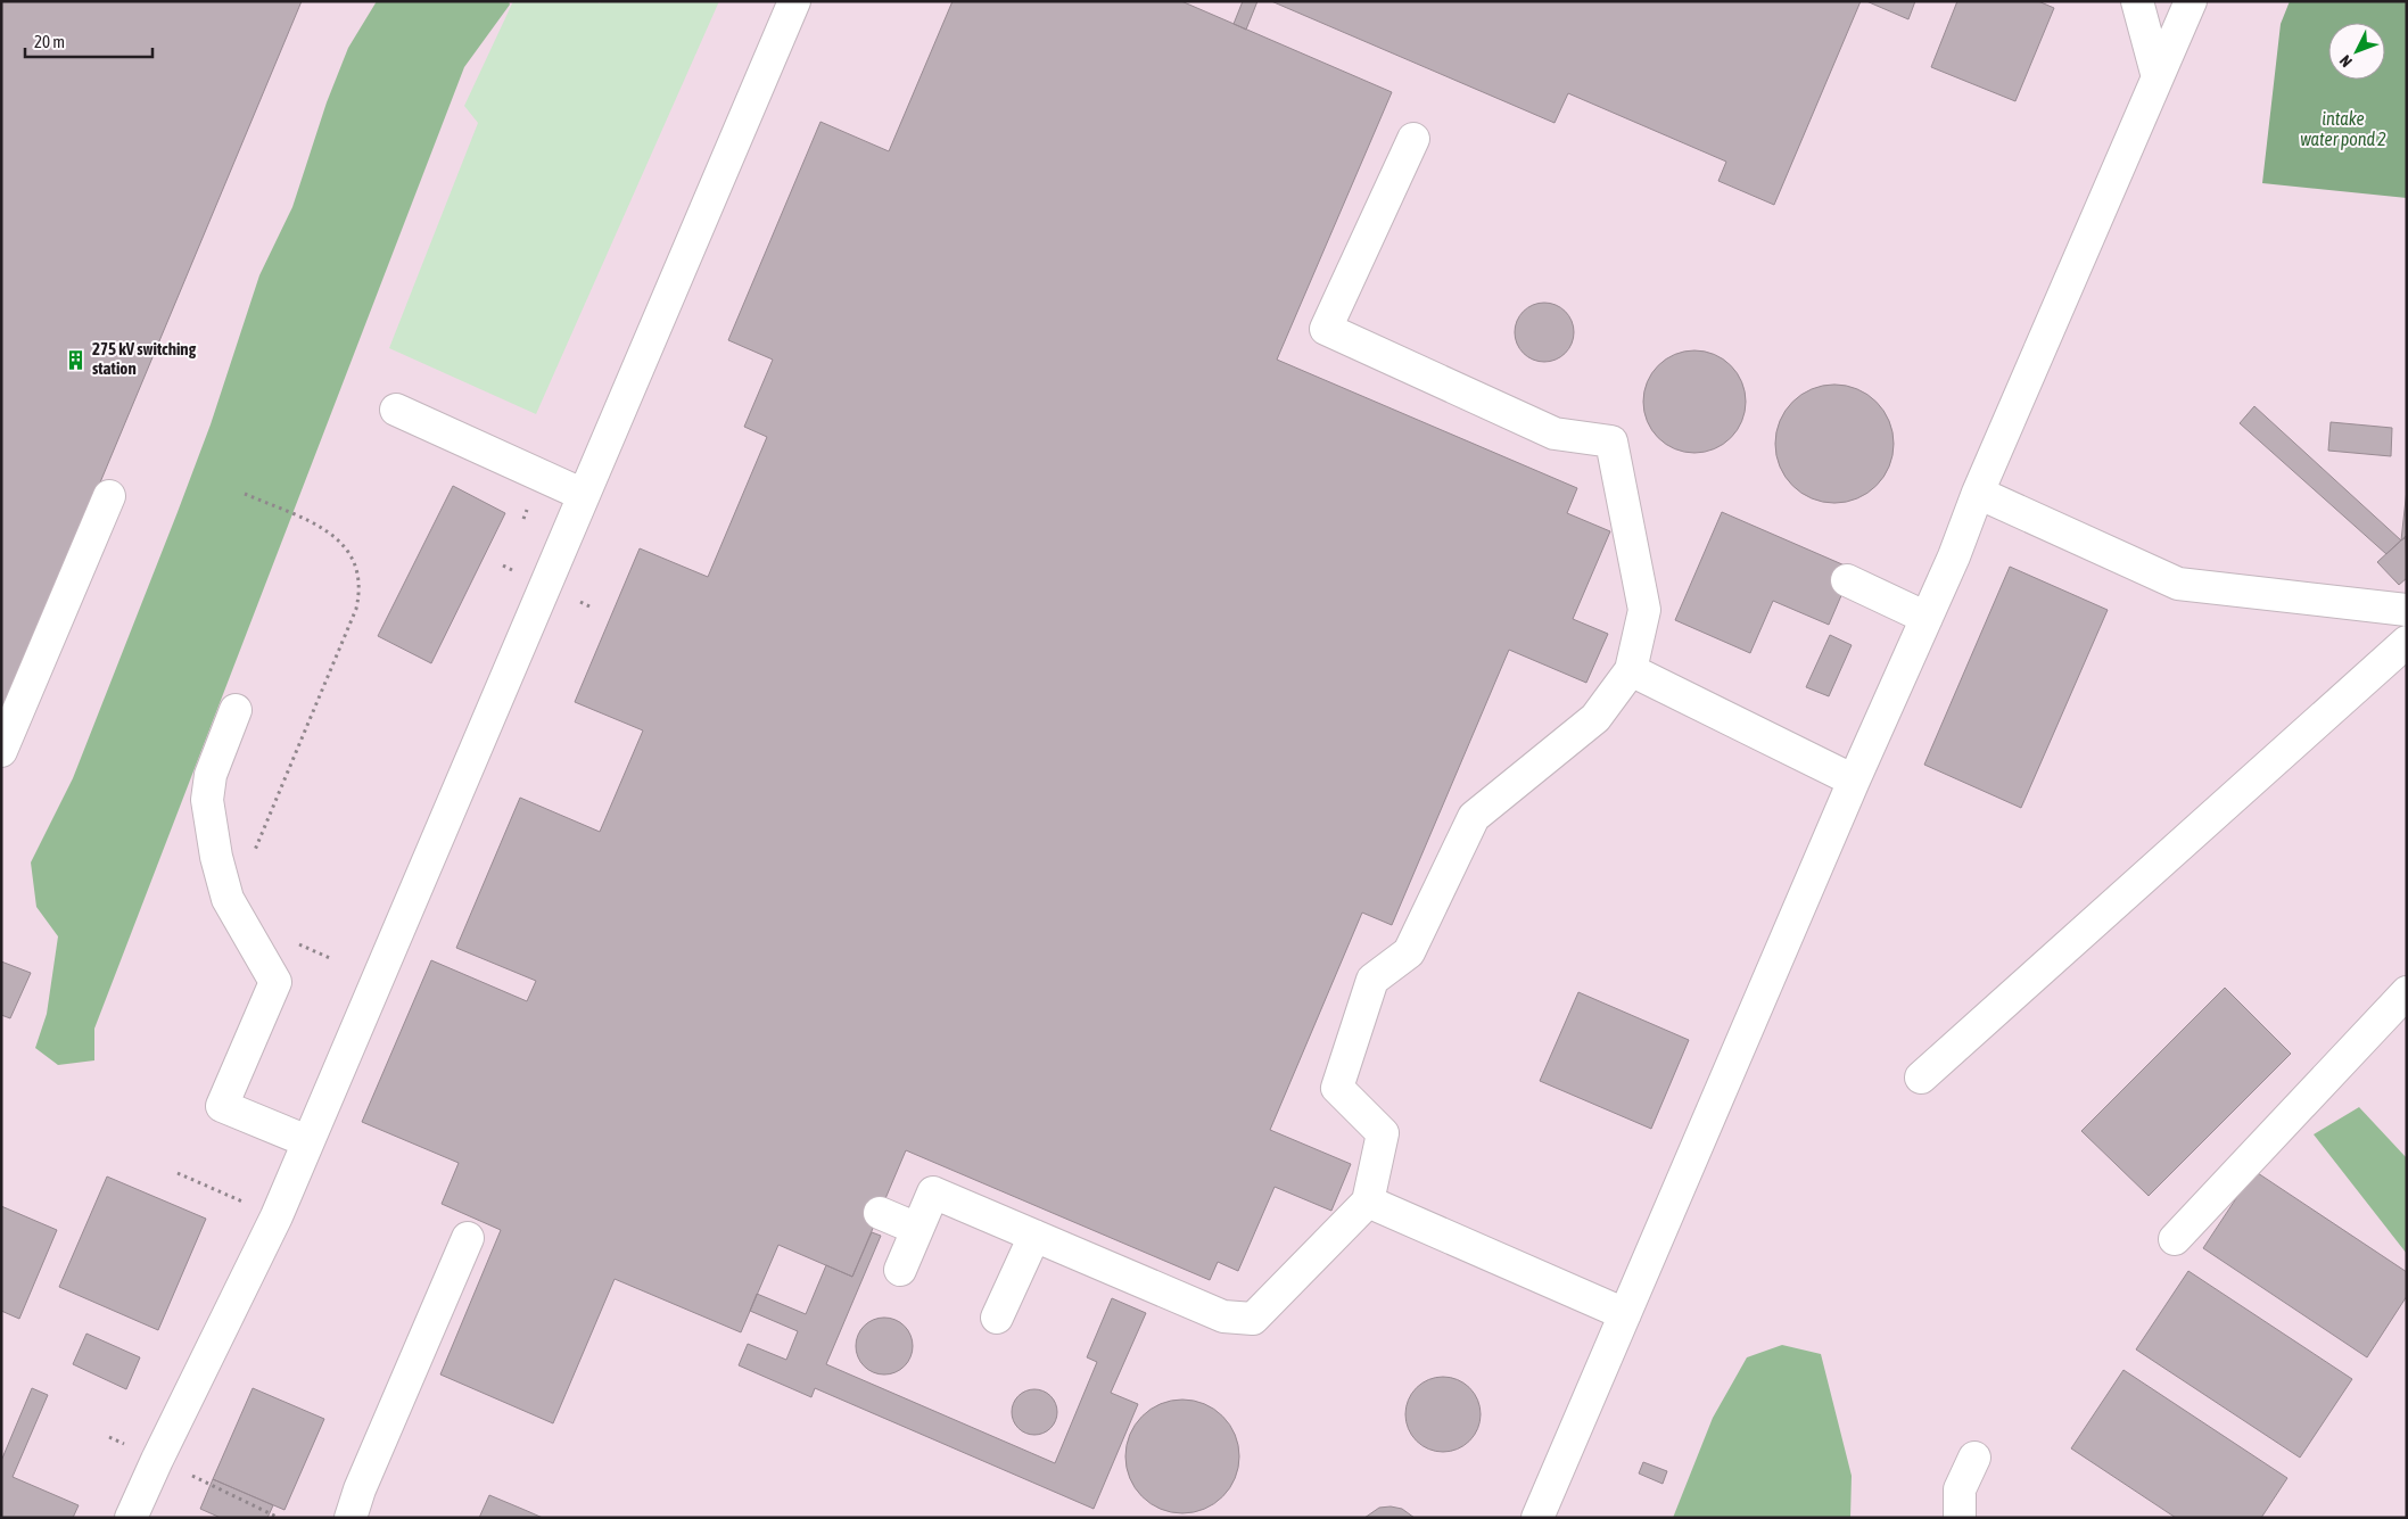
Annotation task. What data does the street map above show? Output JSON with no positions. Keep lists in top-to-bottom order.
{
  "water": ["intake water pond 2"],
  "places": {
    "building": ["275 kV switching station"]
  },
  "scale_bar": "20 m",
  "north": "bottom left"
}
